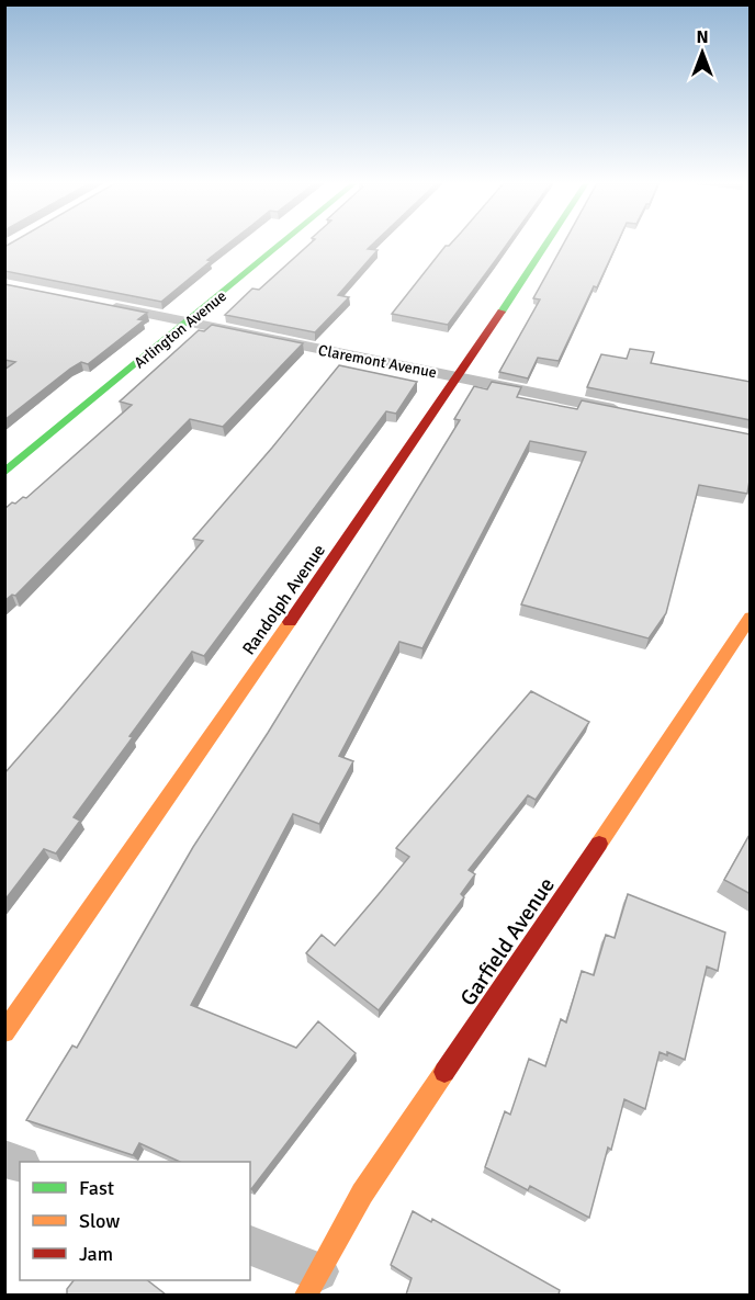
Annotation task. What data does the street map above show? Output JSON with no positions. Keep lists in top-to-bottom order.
{
  "streets": {
    "street": [
      "Arlington Avenue",
      "Claremont Avenue",
      "Randolph Avenue",
      "Garfield Avenue"
    ]
  },
  "crossings": [
    ["Arlington Avenue", "Claremont Avenue"],
    ["Claremont Avenue", "Randolph Avenue"]
  ],
  "legend": ["Fast", "Slow", "Jam"],
  "north": "top"
}
